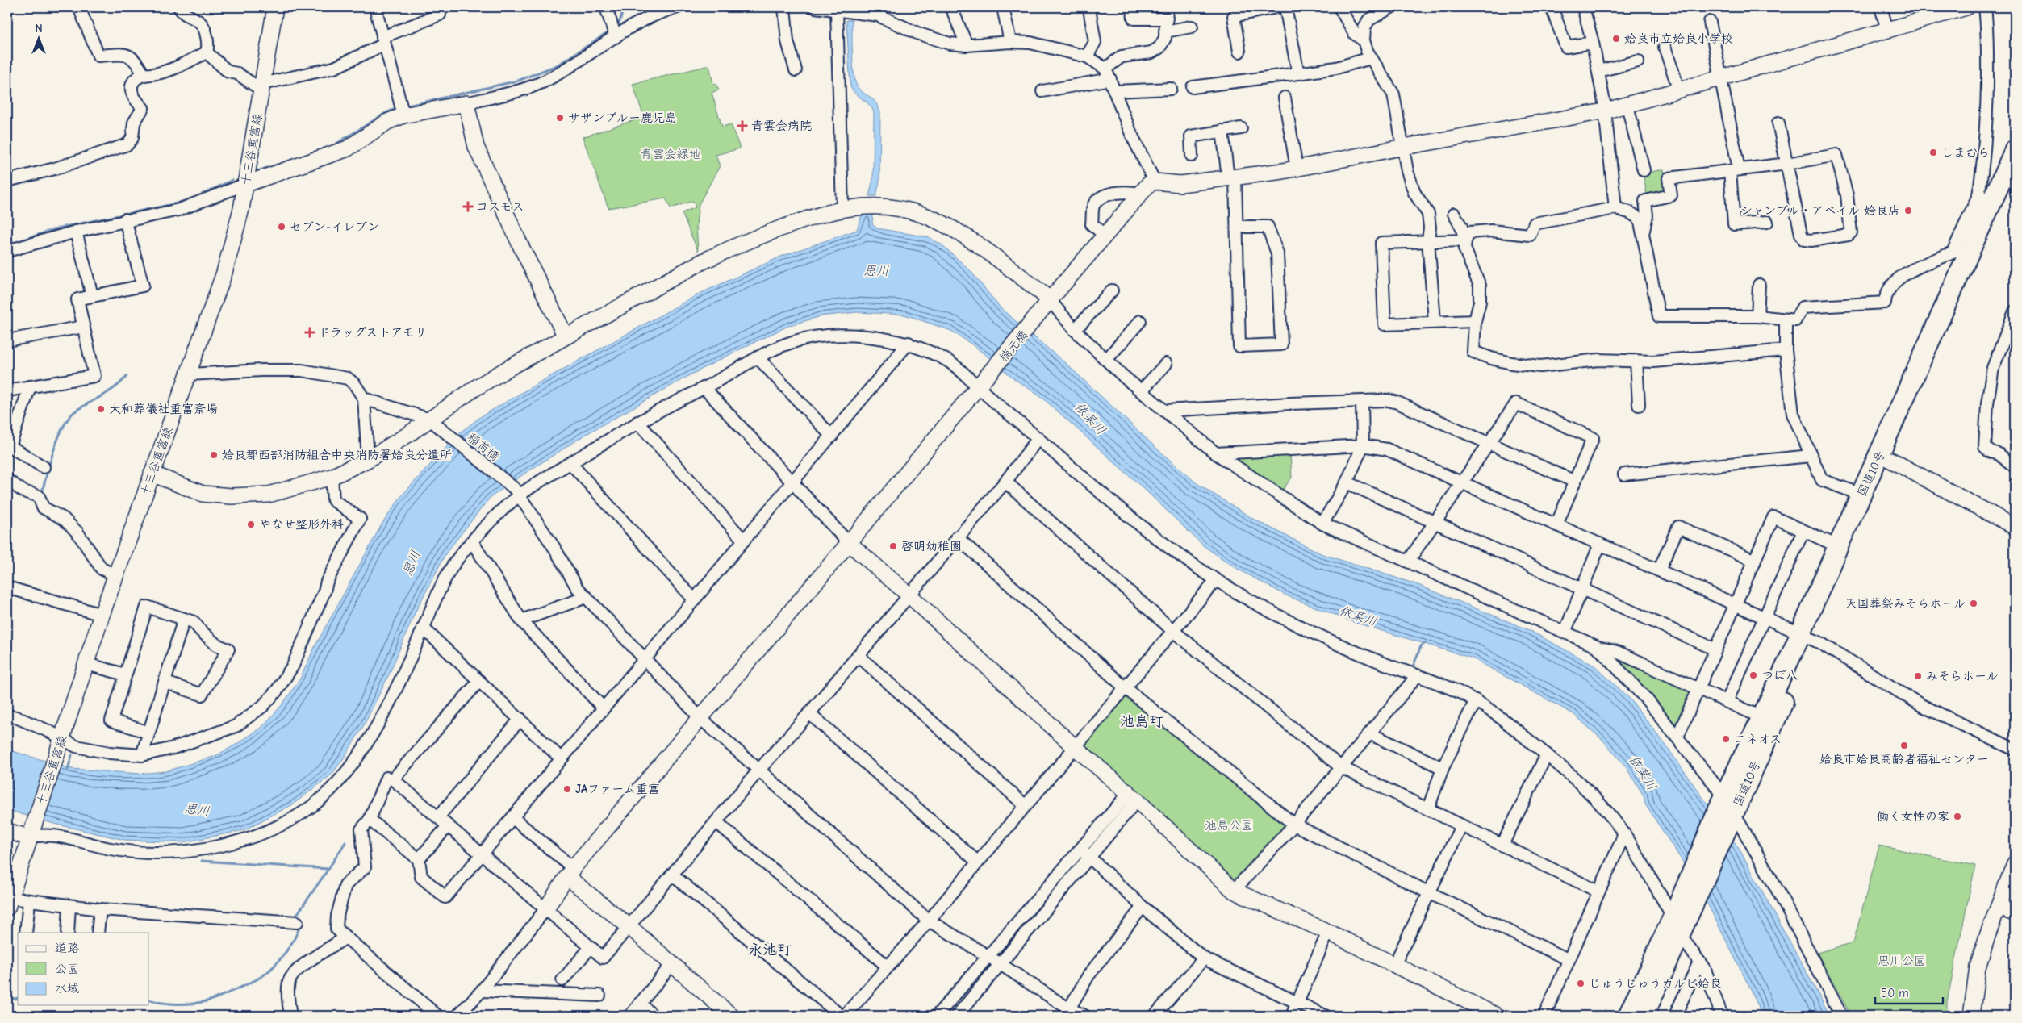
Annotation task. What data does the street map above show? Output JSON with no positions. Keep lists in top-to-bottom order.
{
  "streets": {
    "highway": ["国道10号"],
    "street": ["十三谷重富線", "楠元橋", "稲荷橋"]
  },
  "crossings": [
    ["楠元橋", "稲荷橋"]
  ],
  "districts": ["池島町", "永池町"],
  "water": ["思川", "依某川"],
  "parks": ["青雲会緑地", "池島公園", "思川公園"],
  "places": {
    "other": [
      "姶良市立姶良小学校",
      "サザンブルー鹿児島",
      "しまむら",
      "シャンブル・アベイル 姶良店",
      "セブン-イレブン",
      "大和葬儀社重富斎場",
      "姶良郡西部消防組合中央消防署姶良分遣所",
      "やなせ整形外科",
      "啓明幼稚園",
      "天国葬祭みそらホール",
      "つぼ八",
      "みそらホール",
      "エネオス",
      "姶良市姶良高齢者福祉センター",
      "JAファーム重富",
      "働く女性の家",
      "じゅうじゅうカルビ姶良"
    ],
    "health": ["青雲会病院", "コスモス", "ドラッグストアモリ"]
  },
  "legend": ["道路", "公園", "水域"],
  "scale_bar": "50 m",
  "north": "top"
}
